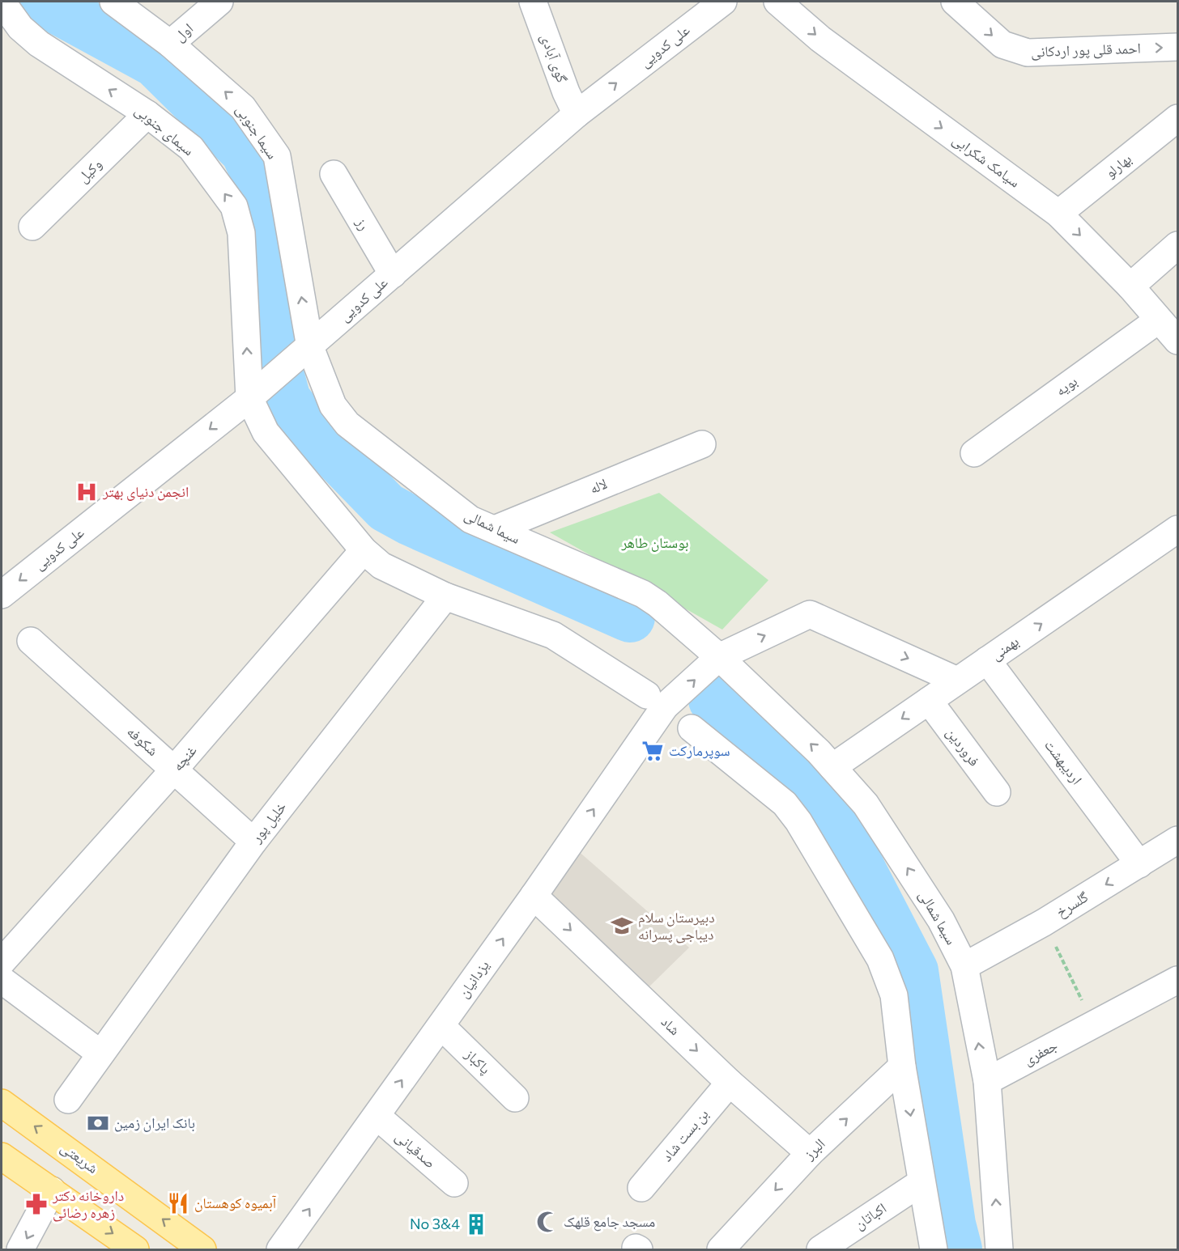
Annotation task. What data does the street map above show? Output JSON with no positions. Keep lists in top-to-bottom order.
{
  "streets": {
    "main road": ["شریعتی"],
    "street": [
      "اول",
      "علی کدویی",
      "احمد قلی پور اردکانی",
      "گوی آبادی",
      "سیمای جنوبی",
      "سیما جنوبی",
      "سیامک شکرابی",
      "بهارلو",
      "وکیل",
      "رز",
      "بویه",
      "لاله",
      "سیما شمالی",
      "بهمنی",
      "شکوفه",
      "فروردین",
      "غنچه",
      "اردیبهشت",
      "خلیل‌ پور",
      "گلسرخ",
      "یزدانیان",
      "شاد",
      "جعفری",
      "پاکباز",
      "بن بست شاد",
      "البرز",
      "صدقیانی",
      "اکباتان"
    ]
  },
  "crossings": [
    ["اول", "سیما جنوبی"],
    ["علی کدویی", "گوی آبادی"],
    ["علی کدویی", "سیمای جنوبی"],
    ["علی کدویی", "سیما جنوبی"],
    ["علی کدویی", "رز"],
    ["علی کدویی", "سیما شمالی"],
    ["سیمای جنوبی", "وکیل"],
    ["سیما جنوبی", "سیما شمالی"],
    ["سیامک شکرابی", "بهارلو"],
    ["سیامک شکرابی", "بویه"],
    ["لاله", "سیما شمالی"],
    ["سیما شمالی", "بهمنی"],
    ["سیما شمالی", "گلسرخ"],
    ["سیما شمالی", "یزدانیان"],
    ["سیما شمالی", "جعفری"],
    ["بهمنی", "فروردین"],
    ["بهمنی", "اردیبهشت"],
    ["شکوفه", "غنچه"],
    ["شکوفه", "خلیل‌ پور"],
    ["اردیبهشت", "گلسرخ"],
    ["یزدانیان", "شاد"],
    ["یزدانیان", "پاکباز"],
    ["یزدانیان", "صدقیانی"],
    ["شاد", "بن بست شاد"],
    ["شاد", "البرز"]
  ],
  "one_way": [
    "احمد قلی پور اردکانی",
    "سیمای جنوبی",
    "سیما جنوبی",
    "سیامک شکرابی",
    "گلسرخ",
    "یزدانیان"
  ],
  "parks": ["بوستان طاهر"],
  "places": {
    "hospital": ["انجمن دنیای بهتر"],
    "supermarket": ["سوپرمارکت"],
    "school or university": ["دبیرستان سلام دیباجی پسرانه"],
    "bank": ["بانک ایران زمین"],
    "restaurant": ["آبمیوه کوهستان"],
    "pharmacy": ["داروخانه دکتر زهره رضائی"],
    "mosque": ["مسجد جامع قلهک"],
    "building": ["No 3&4"]
  }
}
